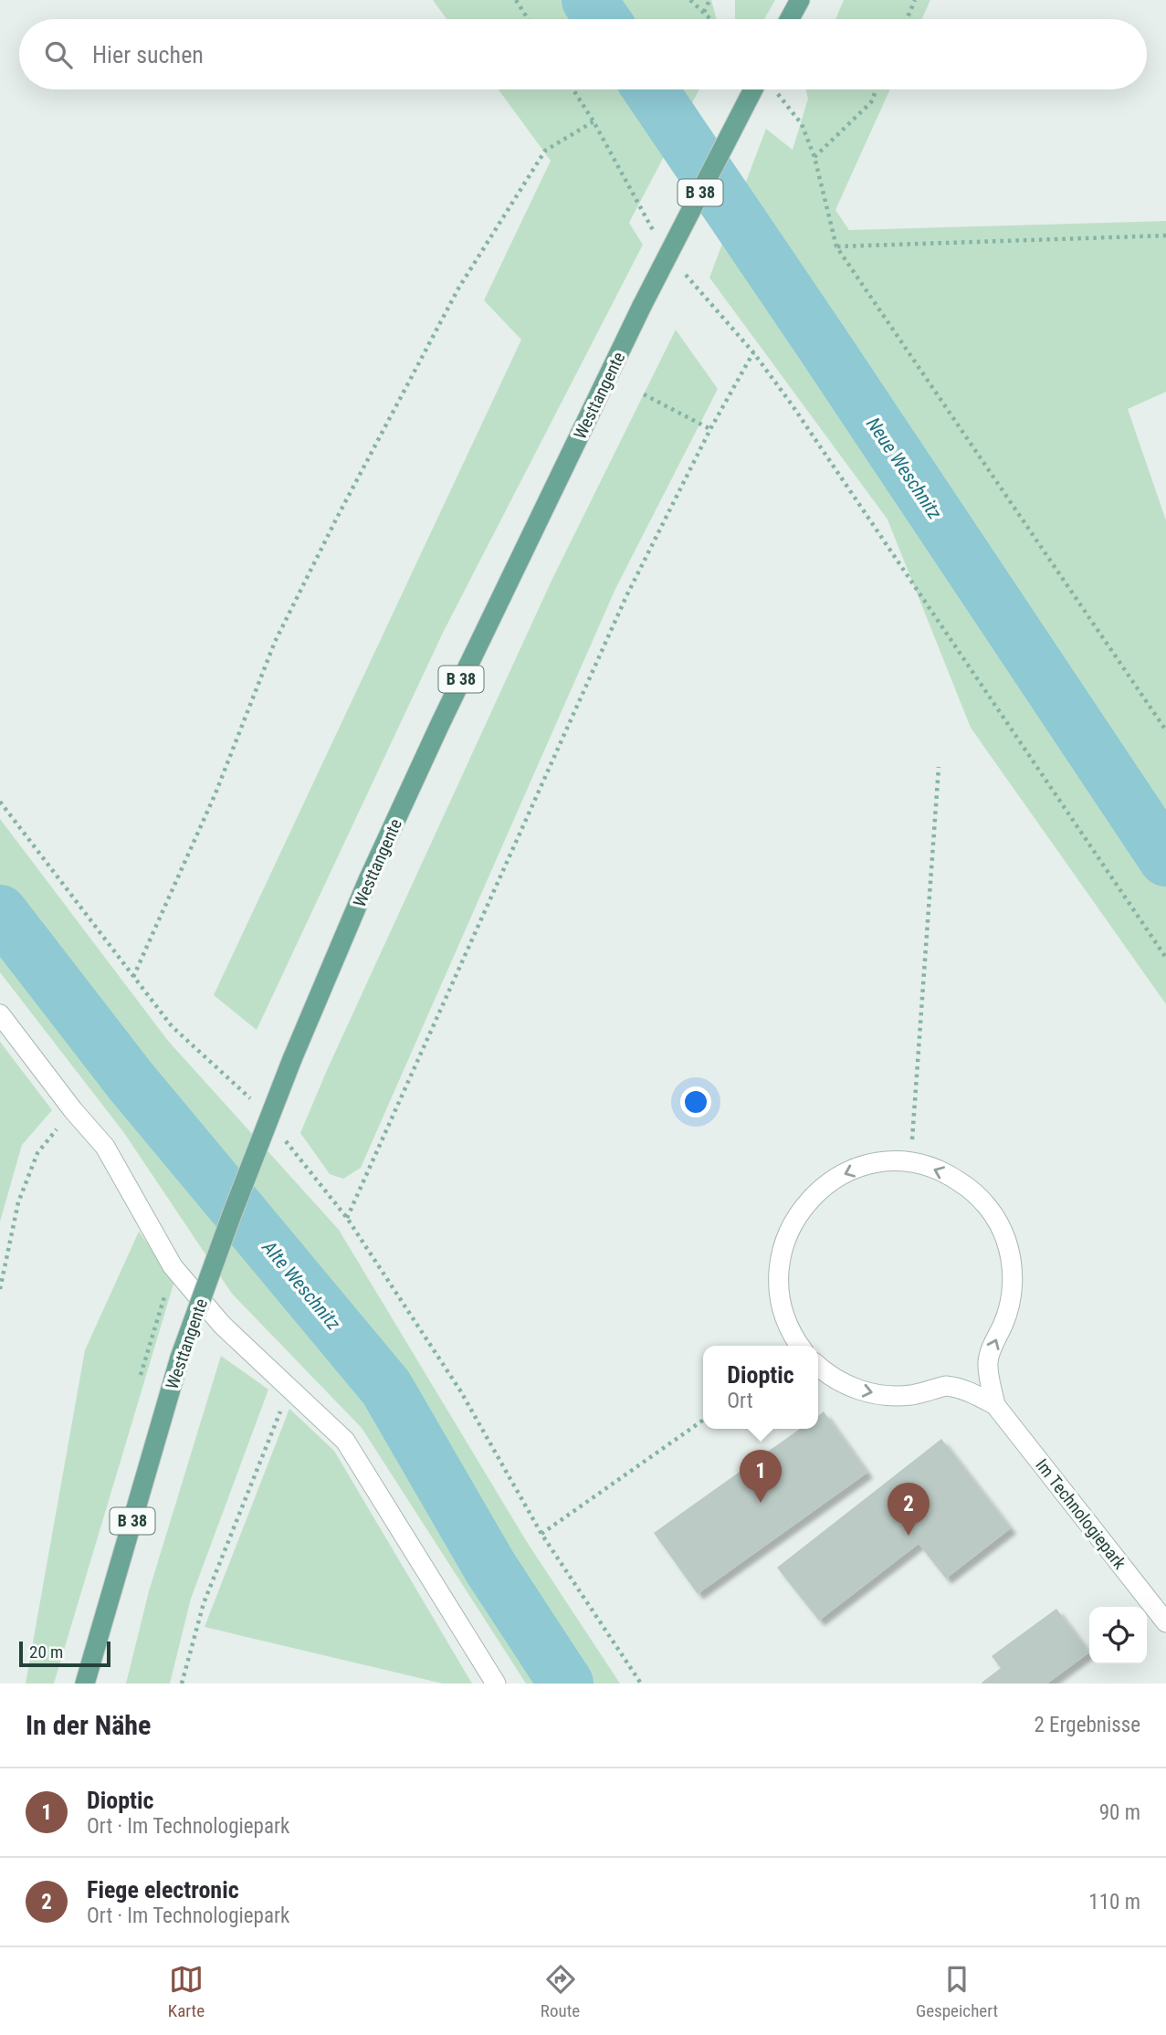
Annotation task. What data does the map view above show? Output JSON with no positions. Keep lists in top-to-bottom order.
{
  "streets": {
    "main road": ["B 38", "Westtangente"],
    "street": ["Im Technologiepark"]
  },
  "water": ["Neue Weschnitz", "Alte Weschnitz"],
  "scale_bar": "20 m",
  "page": {
    "search": "Hier suchen",
    "popup": ["Dioptic", "Ort"],
    "pins": ["1", "2"],
    "scale": "20 m",
    "heading": ["In der Nähe", "2 Ergebnisse"],
    "list": [
      {
        "mark": "1",
        "name": "Dioptic",
        "note": "Ort · Im Technologiepark",
        "value": "90 m"
      },
      {
        "mark": "2",
        "name": "Fiege electronic",
        "note": "Ort · Im Technologiepark",
        "value": "110 m"
      }
    ],
    "nav": ["Karte", "Route", "Gespeichert"]
  }
}
